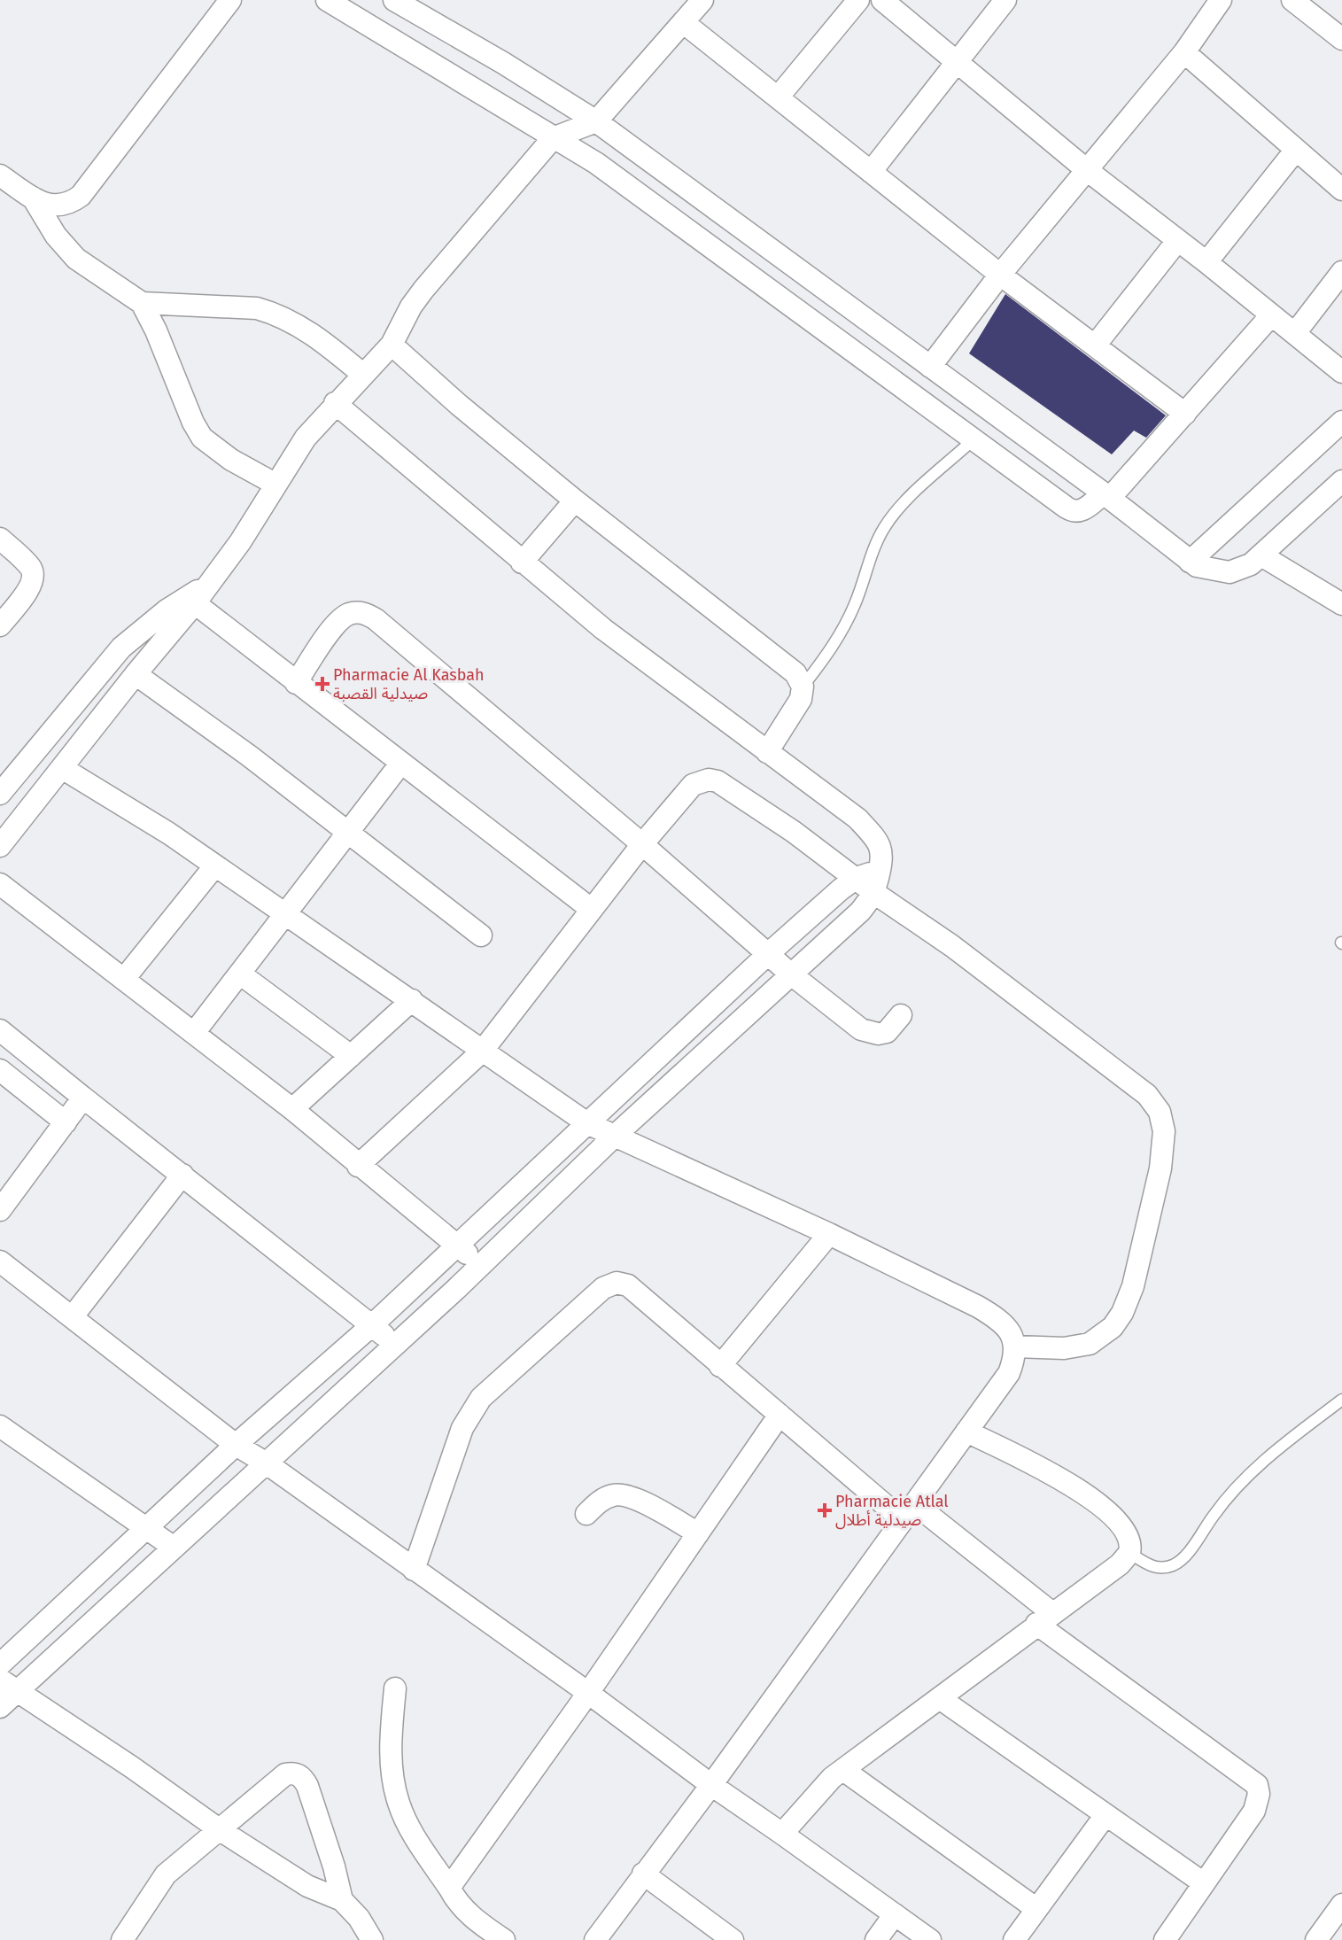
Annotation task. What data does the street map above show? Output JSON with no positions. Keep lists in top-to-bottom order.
{
  "places": {
    "health": ["Pharmacie Al Kasbah صيدلية القصبة", "Pharmacie Atlal صيدلية أطلال"]
  }
}
